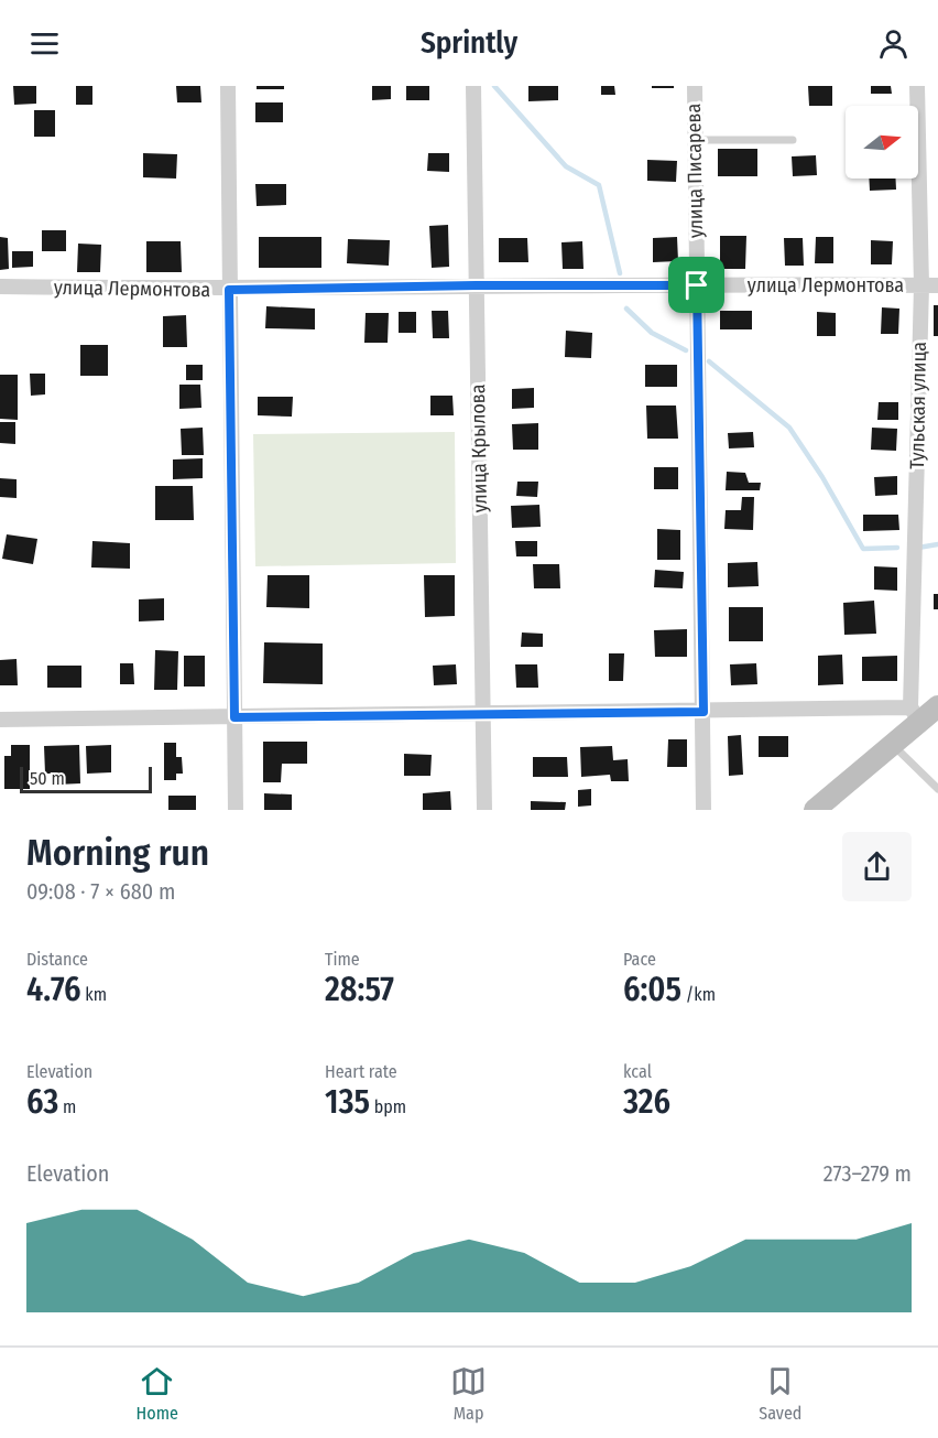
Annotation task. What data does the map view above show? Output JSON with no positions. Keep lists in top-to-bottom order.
{
  "streets": {
    "street": [
      "улица Писарева",
      "улица Лермонтова",
      "Тульская улица",
      "улица Крылова"
    ]
  },
  "crossings": [
    ["улица Писарева", "улица Лермонтова"],
    ["улица Лермонтова", "Тульская улица"],
    ["улица Лермонтова", "улица Крылова"]
  ],
  "scale_bar": "50 m",
  "north": "right",
  "page": {
    "header": "Sprintly",
    "scale": "50 m",
    "heading": ["Morning run", "09:08 · 7 × 680 m"],
    "stats": [
      ["Distance", "4.76 km"],
      ["Time", "28:57"],
      ["Pace", "6:05 /km"],
      ["Elevation", "63 m"],
      ["Heart rate", "135 bpm"],
      ["kcal", "326"]
    ],
    "chart": ["Elevation", "273–279 m"],
    "tabs": ["Home", "Map", "Saved"]
  }
}
